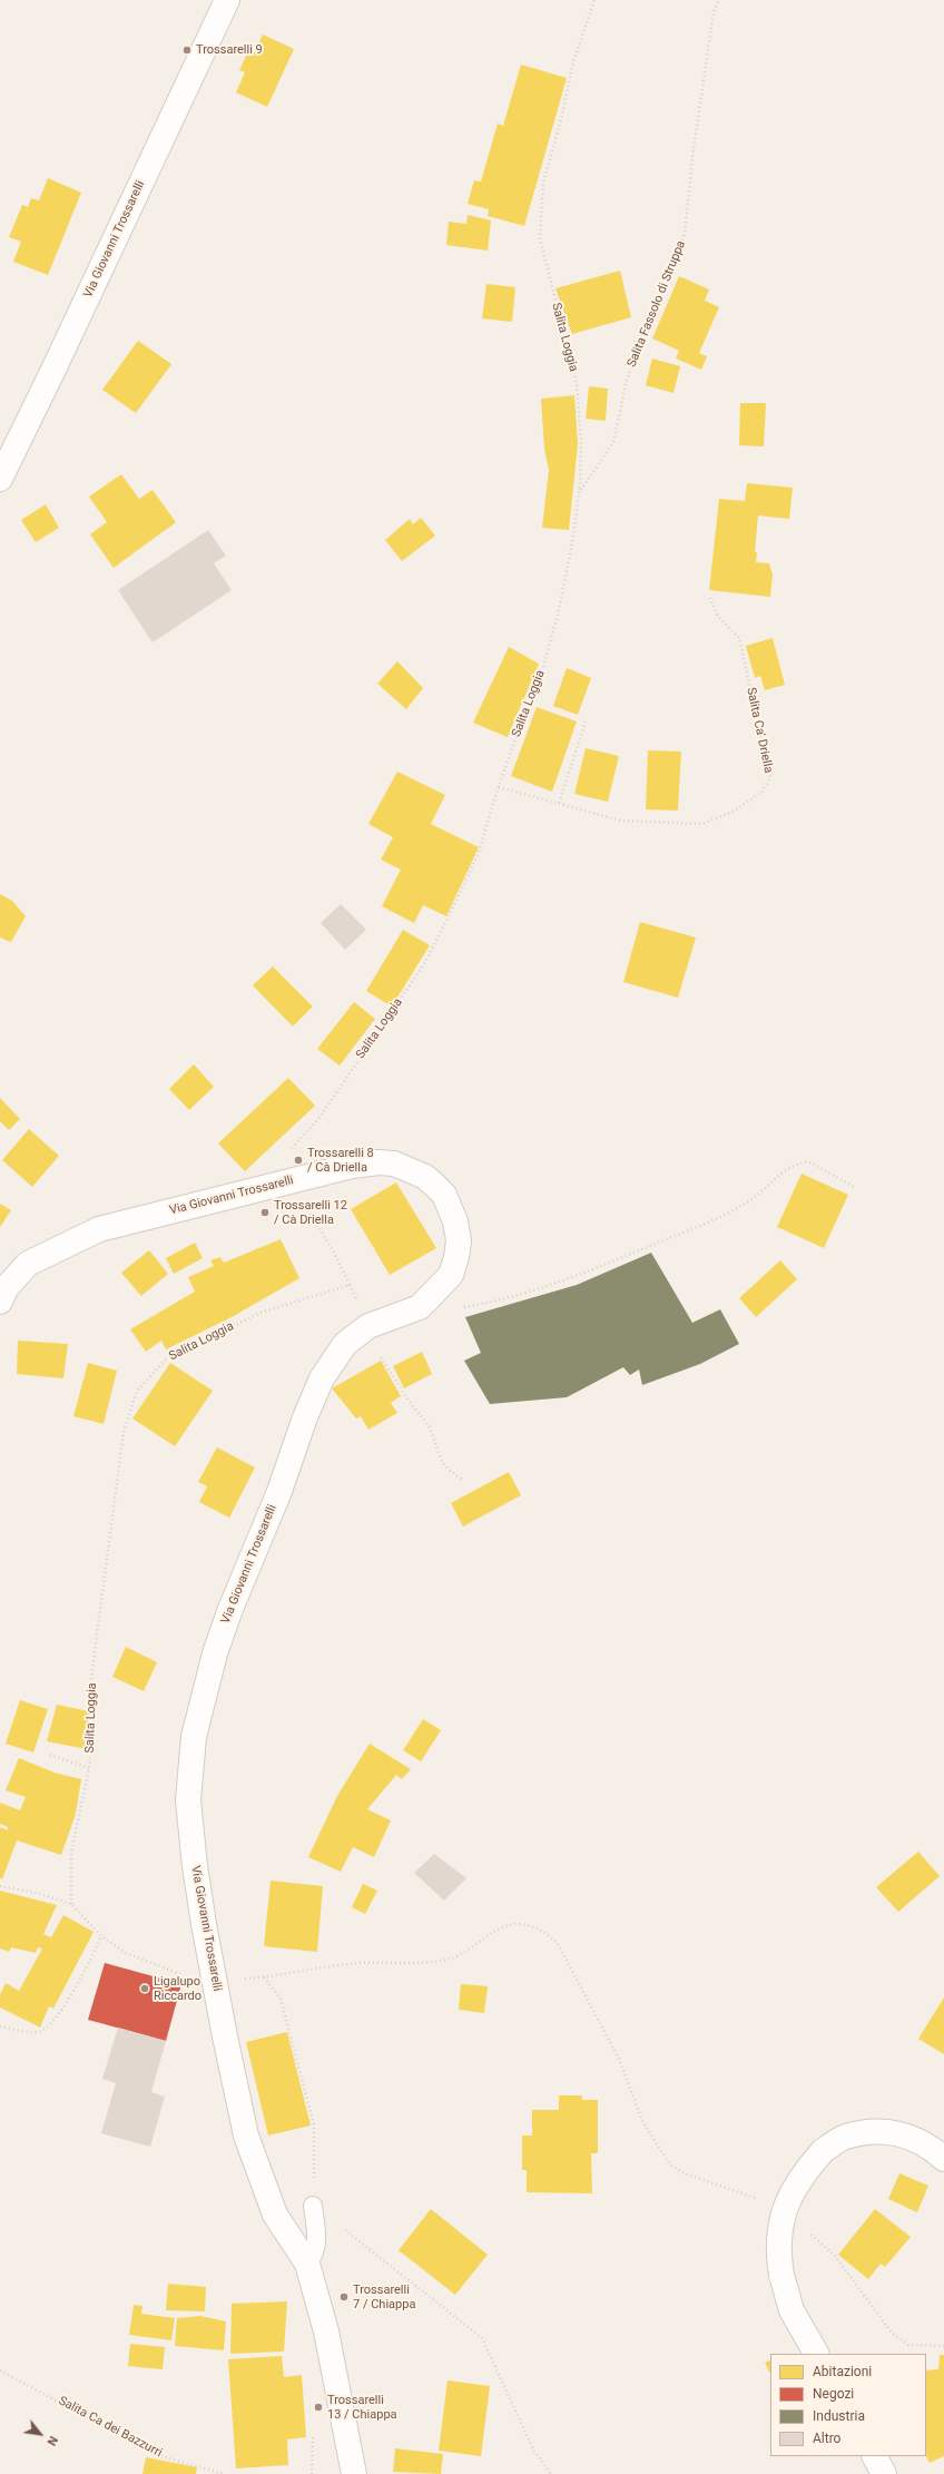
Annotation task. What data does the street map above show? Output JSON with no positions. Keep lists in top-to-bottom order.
{
  "streets": {
    "street": ["Via Giovanni Trossarelli"],
    "path": [
      "Salita Fassolo di Struppa",
      "Salita Loggia",
      "Salita Ca' Driella",
      "Salita Ca dei Bazzurri"
    ]
  },
  "crossings": [
    ["Via Giovanni Trossarelli", "Salita Loggia"],
    ["Salita Fassolo di Struppa", "Salita Loggia"],
    ["Salita Loggia", "Salita Ca' Driella"]
  ],
  "places": [
    "Trossarelli 9",
    "Trossarelli 8 / Cà Driella",
    "Trossarelli 12 / Cà Driella",
    "Ligalupo Riccardo",
    "Trossarelli 7 / Chiappa",
    "Trossarelli 13 / Chiappa"
  ],
  "legend": [
    "Abitazioni",
    "Negozi",
    "Industria",
    "Altro"
  ],
  "north": "bottom right"
}
